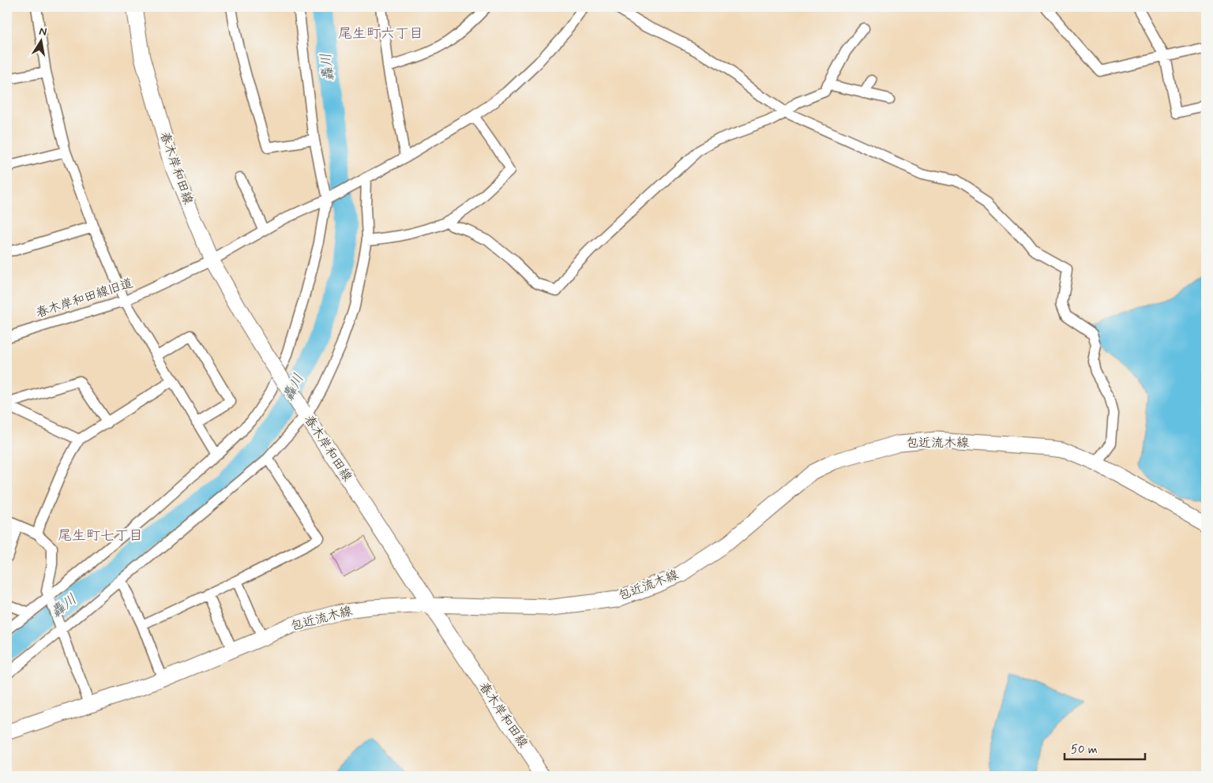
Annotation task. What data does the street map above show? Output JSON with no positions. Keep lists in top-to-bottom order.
{
  "streets": {
    "street": ["春木岸和田線", "春木岸和田線旧道", "包近流木線"]
  },
  "crossings": [
    ["春木岸和田線", "春木岸和田線旧道"],
    ["春木岸和田線", "包近流木線"]
  ],
  "districts": ["尾生町六丁目", "尾生町七丁目"],
  "water": ["轟川"],
  "scale_bar": "50 m",
  "north": "top"
}
